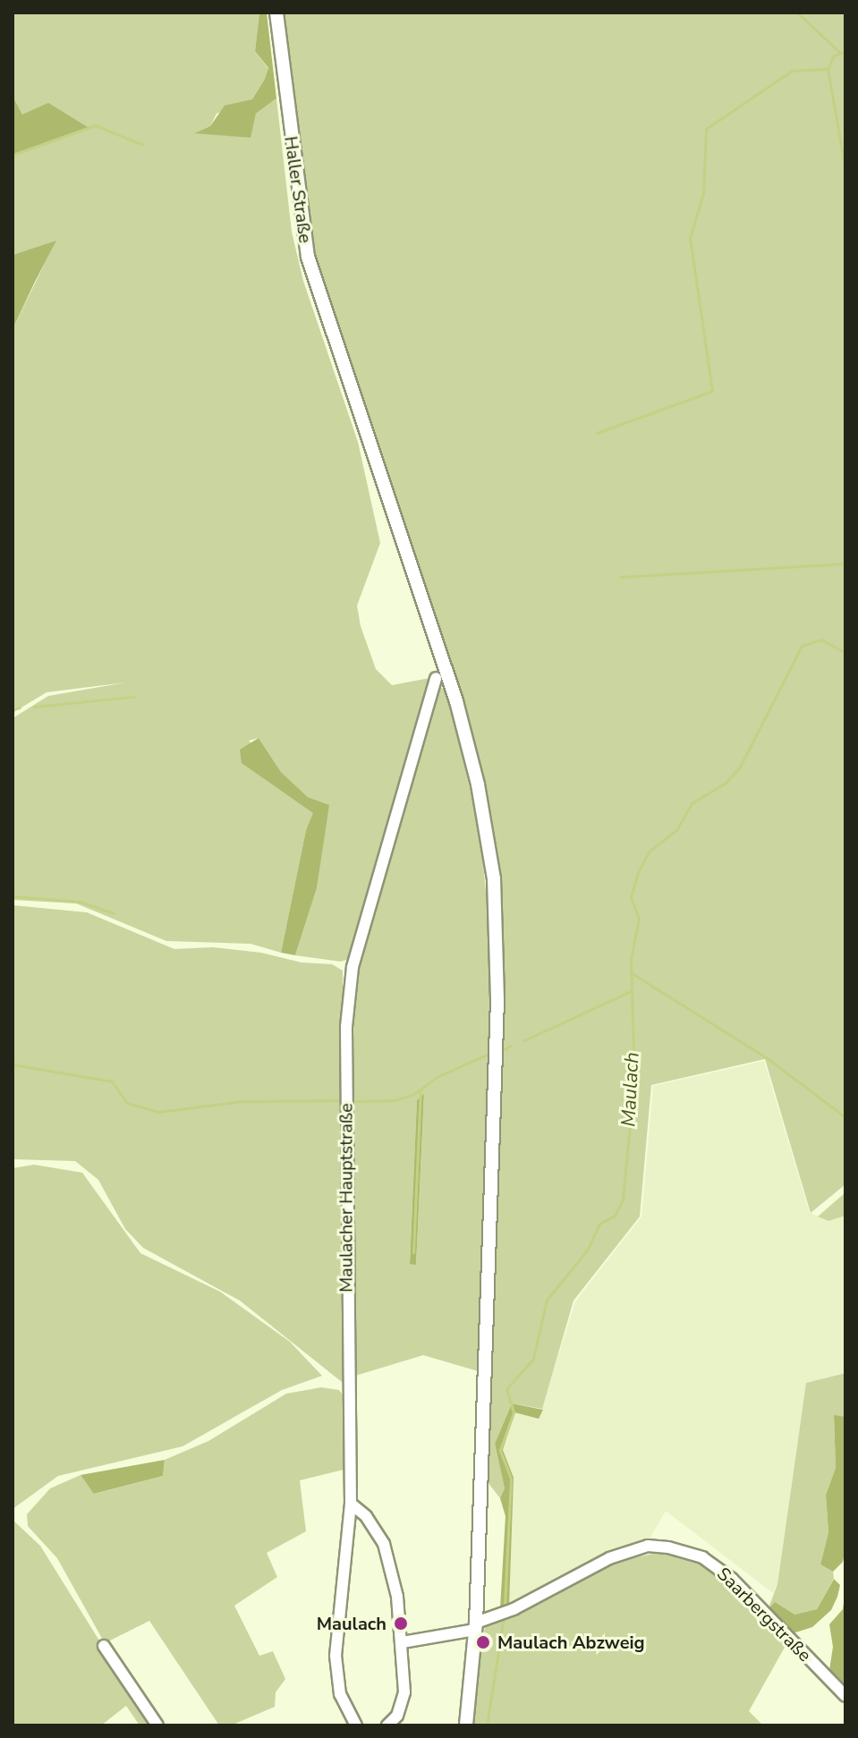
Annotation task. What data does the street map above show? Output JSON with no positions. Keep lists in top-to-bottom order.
{
  "streets": {
    "main road": ["Haller Straße"],
    "street": ["Maulacher Hauptstraße", "Saarbergstraße"]
  },
  "crossings": [
    ["Haller Straße", "Saarbergstraße"]
  ],
  "water": ["Maulach"],
  "places": ["Maulach", "Maulach Abzweig"]
}
